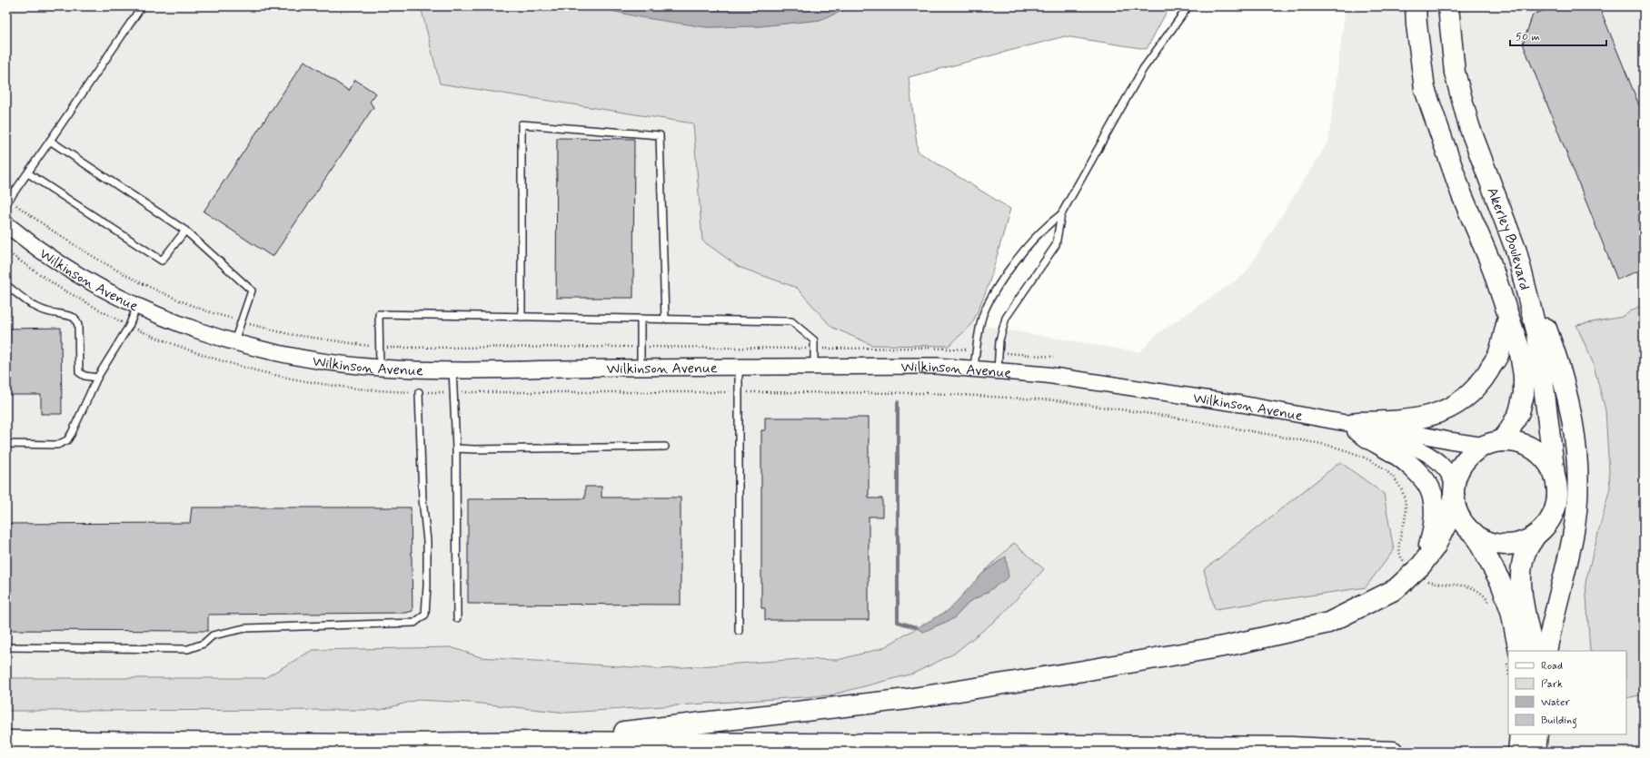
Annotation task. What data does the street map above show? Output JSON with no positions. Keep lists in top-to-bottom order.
{
  "streets": {
    "main road": ["Akerley Boulevard"],
    "street": ["Wilkinson Avenue"]
  },
  "crossings": [
    ["Akerley Boulevard", "Wilkinson Avenue"]
  ],
  "legend": [
    "Road",
    "Park",
    "Water",
    "Building"
  ],
  "scale_bar": "50 m"
}
